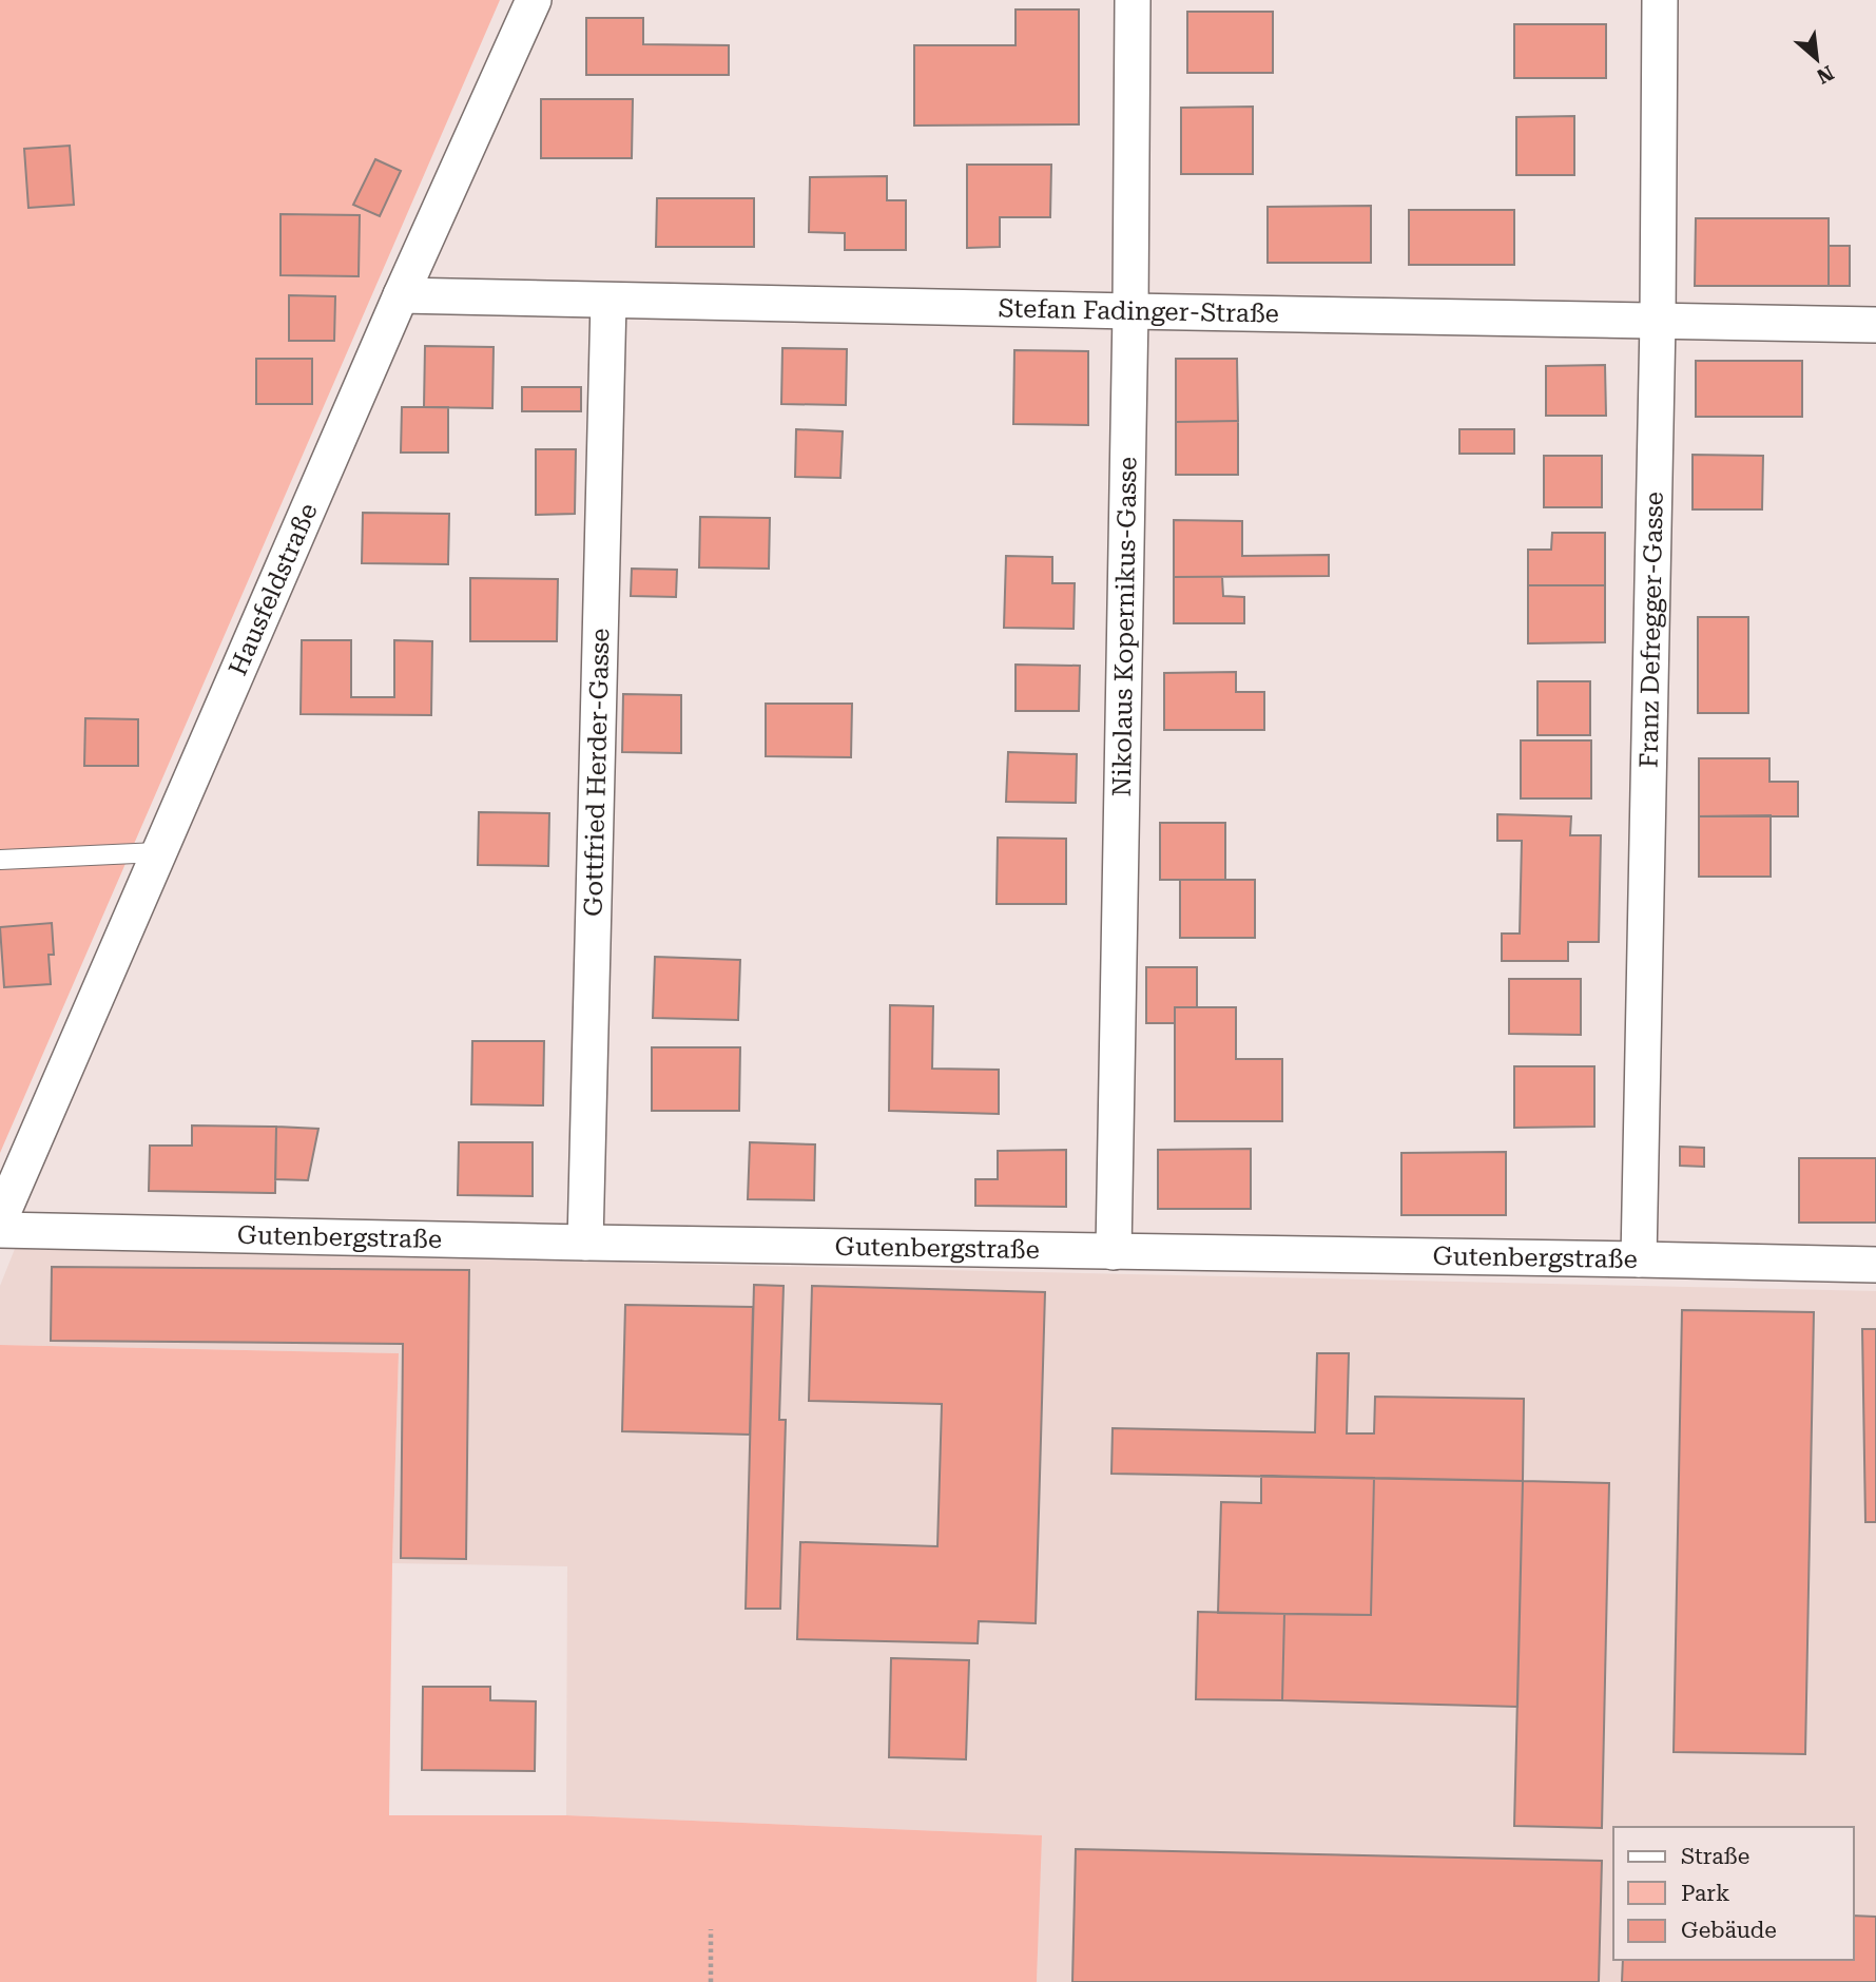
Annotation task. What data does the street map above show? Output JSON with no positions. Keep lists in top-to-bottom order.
{
  "streets": {
    "street": [
      "Stefan Fadinger-Straße",
      "Hausfeldstraße",
      "Nikolaus Kopernikus-Gasse",
      "Franz Defregger-Gasse",
      "Gottfried Herder-Gasse",
      "Gutenbergstraße"
    ]
  },
  "crossings": [
    ["Stefan Fadinger-Straße", "Hausfeldstraße"],
    ["Stefan Fadinger-Straße", "Nikolaus Kopernikus-Gasse"],
    ["Stefan Fadinger-Straße", "Franz Defregger-Gasse"],
    ["Stefan Fadinger-Straße", "Gottfried Herder-Gasse"],
    ["Nikolaus Kopernikus-Gasse", "Gutenbergstraße"],
    ["Franz Defregger-Gasse", "Gutenbergstraße"],
    ["Gottfried Herder-Gasse", "Gutenbergstraße"]
  ],
  "legend": ["Straße", "Park", "Gebäude"],
  "north": "bottom right"
}
